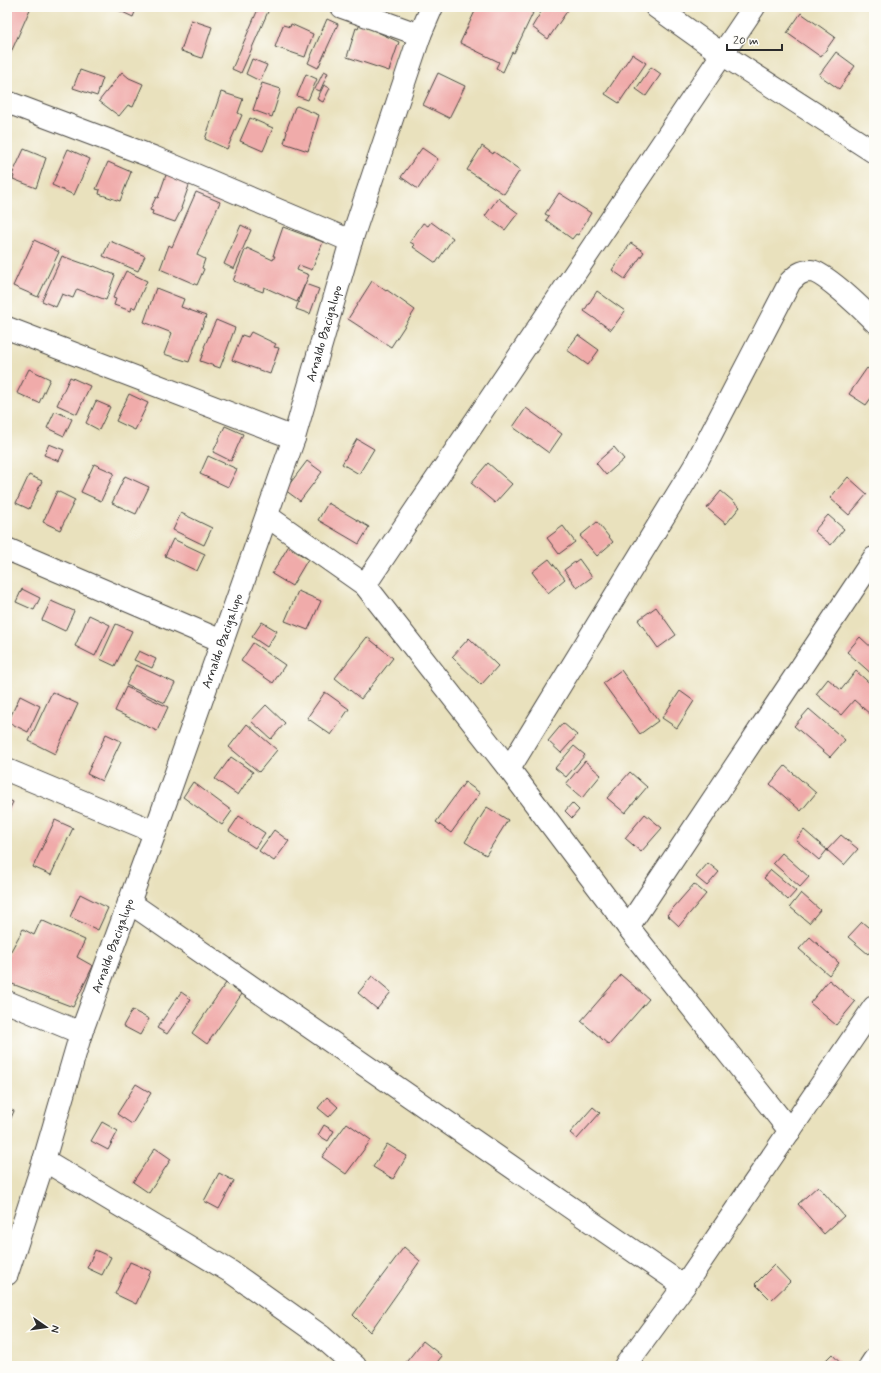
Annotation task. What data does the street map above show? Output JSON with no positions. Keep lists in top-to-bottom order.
{
  "streets": {
    "street": ["Arnaldo Bacigalupo"]
  },
  "scale_bar": "20 m",
  "north": "right"
}
